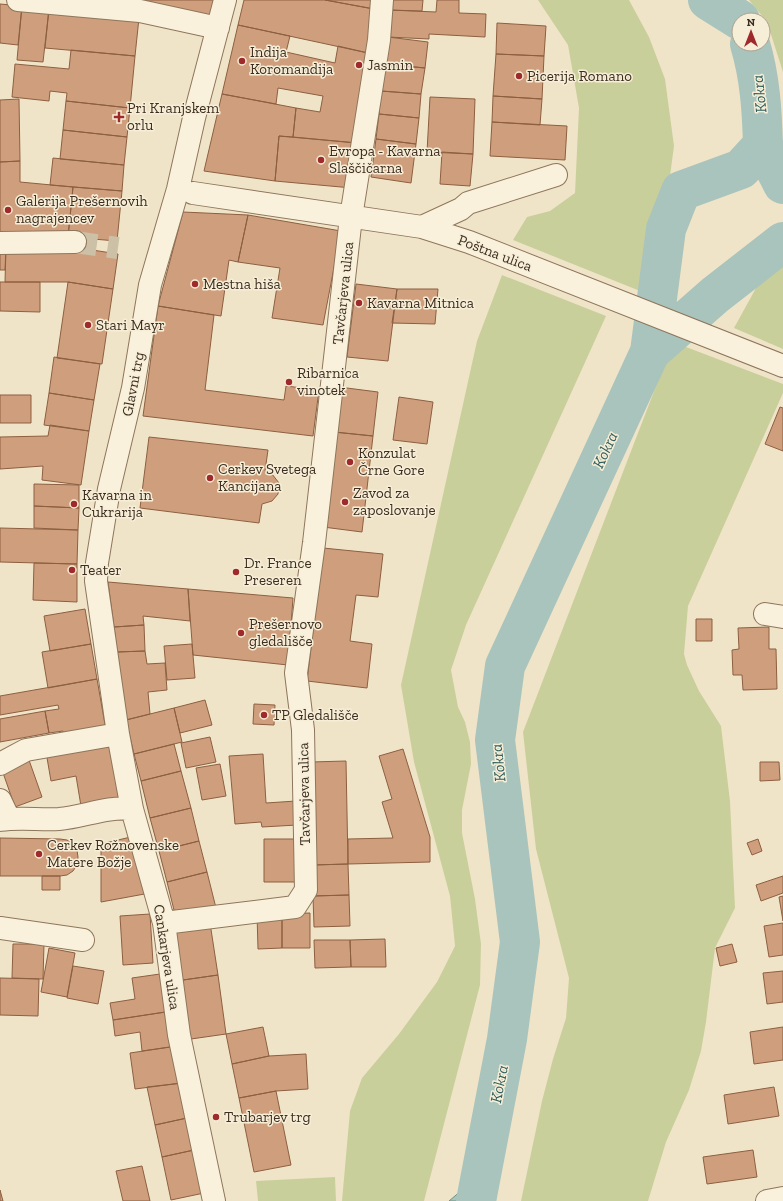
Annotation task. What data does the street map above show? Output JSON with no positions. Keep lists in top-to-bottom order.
{
  "streets": {
    "street": [
      "Poštna ulica",
      "Tavčarjeva ulica",
      "Glavni trg",
      "Cankarjeva ulica"
    ]
  },
  "crossings": [
    ["Poštna ulica", "Tavčarjeva ulica"],
    ["Poštna ulica", "Glavni trg"],
    ["Tavčarjeva ulica", "Cankarjeva ulica"],
    ["Glavni trg", "Cankarjeva ulica"]
  ],
  "water": ["Kokra"],
  "places": {
    "other": [
      "Indija Koromandija",
      "Jasmin",
      "Picerija Romano",
      "Evropa - Kavarna Slaščičarna",
      "Galerija Prešernovih nagrajencev",
      "Mestna hiša",
      "Kavarna Mitnica",
      "Stari Mayr",
      "Ribarnica vinotek",
      "Konzulat Črne Gore",
      "Cerkev Svetega Kancijana",
      "Zavod za zaposlovanje",
      "Kavarna in Cukrarija",
      "Teater",
      "Dr. France Preseren",
      "Prešernovo gledališče",
      "TP Gledališče",
      "Cerkev Rožnovenske Matere Božje",
      "Trubarjev trg"
    ],
    "health": ["Pri Kranjskem orlu"]
  },
  "north": "top"
}
